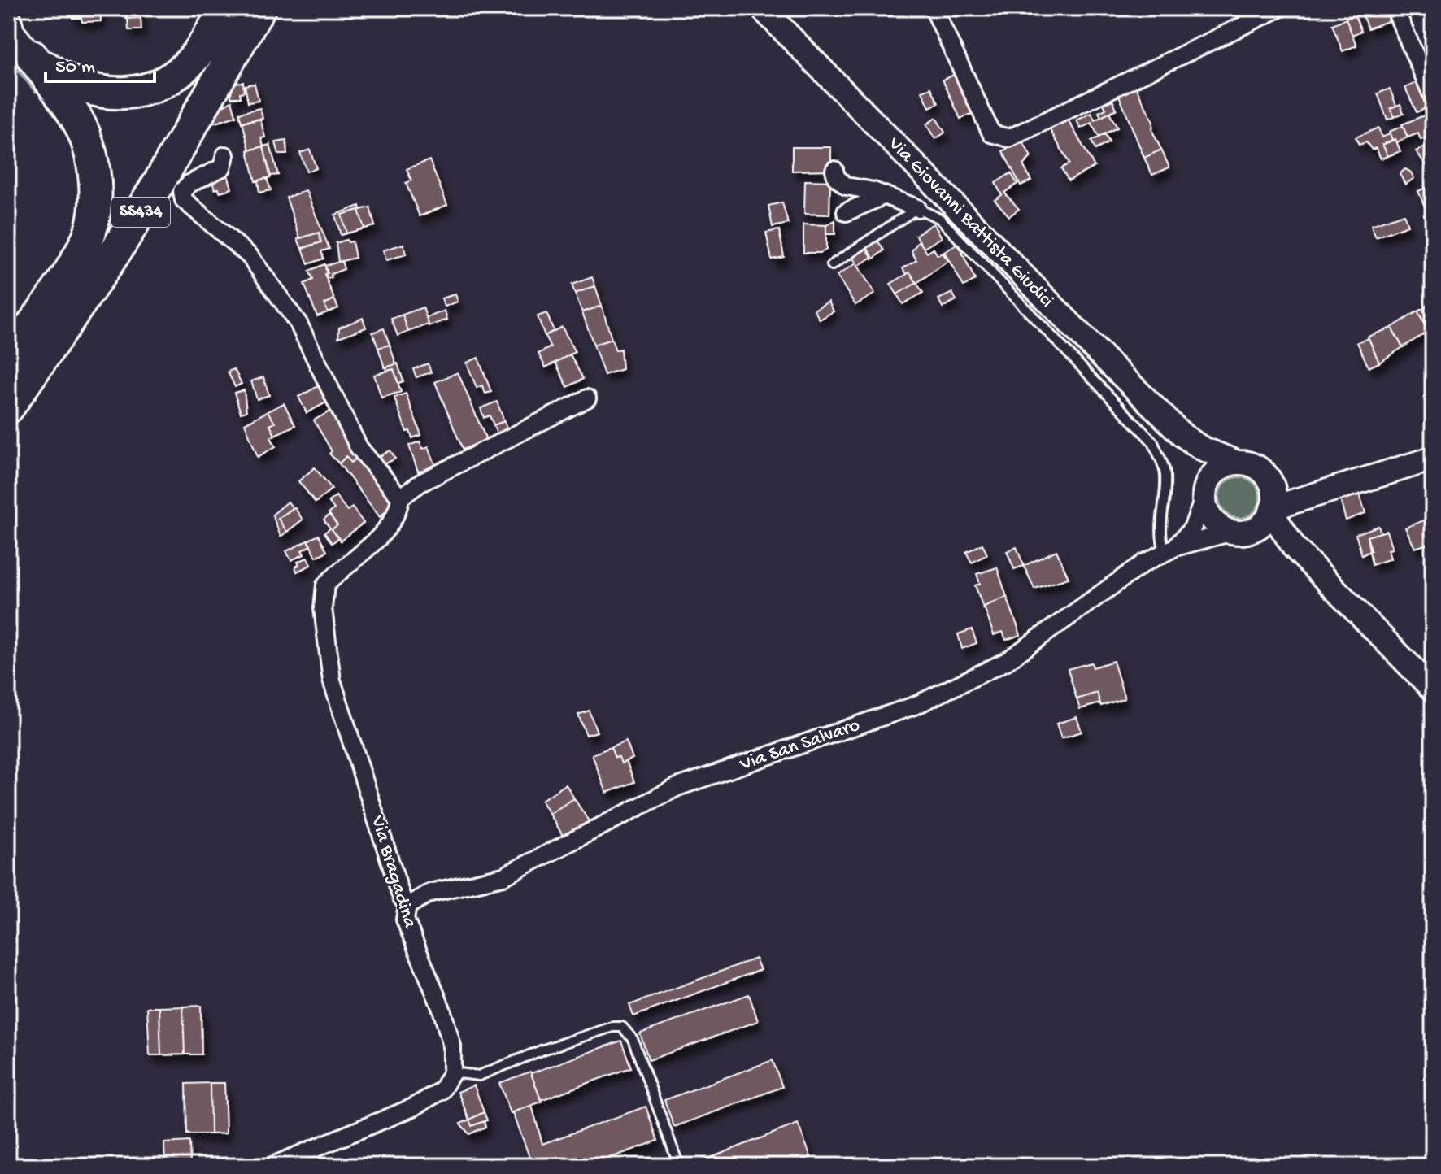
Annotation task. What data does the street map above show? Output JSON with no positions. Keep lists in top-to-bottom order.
{
  "streets": {
    "highway": ["SS434"],
    "main road": ["Via Giovanni Battista Giudici"],
    "street": ["Via San Salvaro", "Via Bragadina"]
  },
  "crossings": [
    ["Via Giovanni Battista Giudici", "Via San Salvaro"],
    ["Via San Salvaro", "Via Bragadina"]
  ],
  "scale_bar": "50 m"
}
